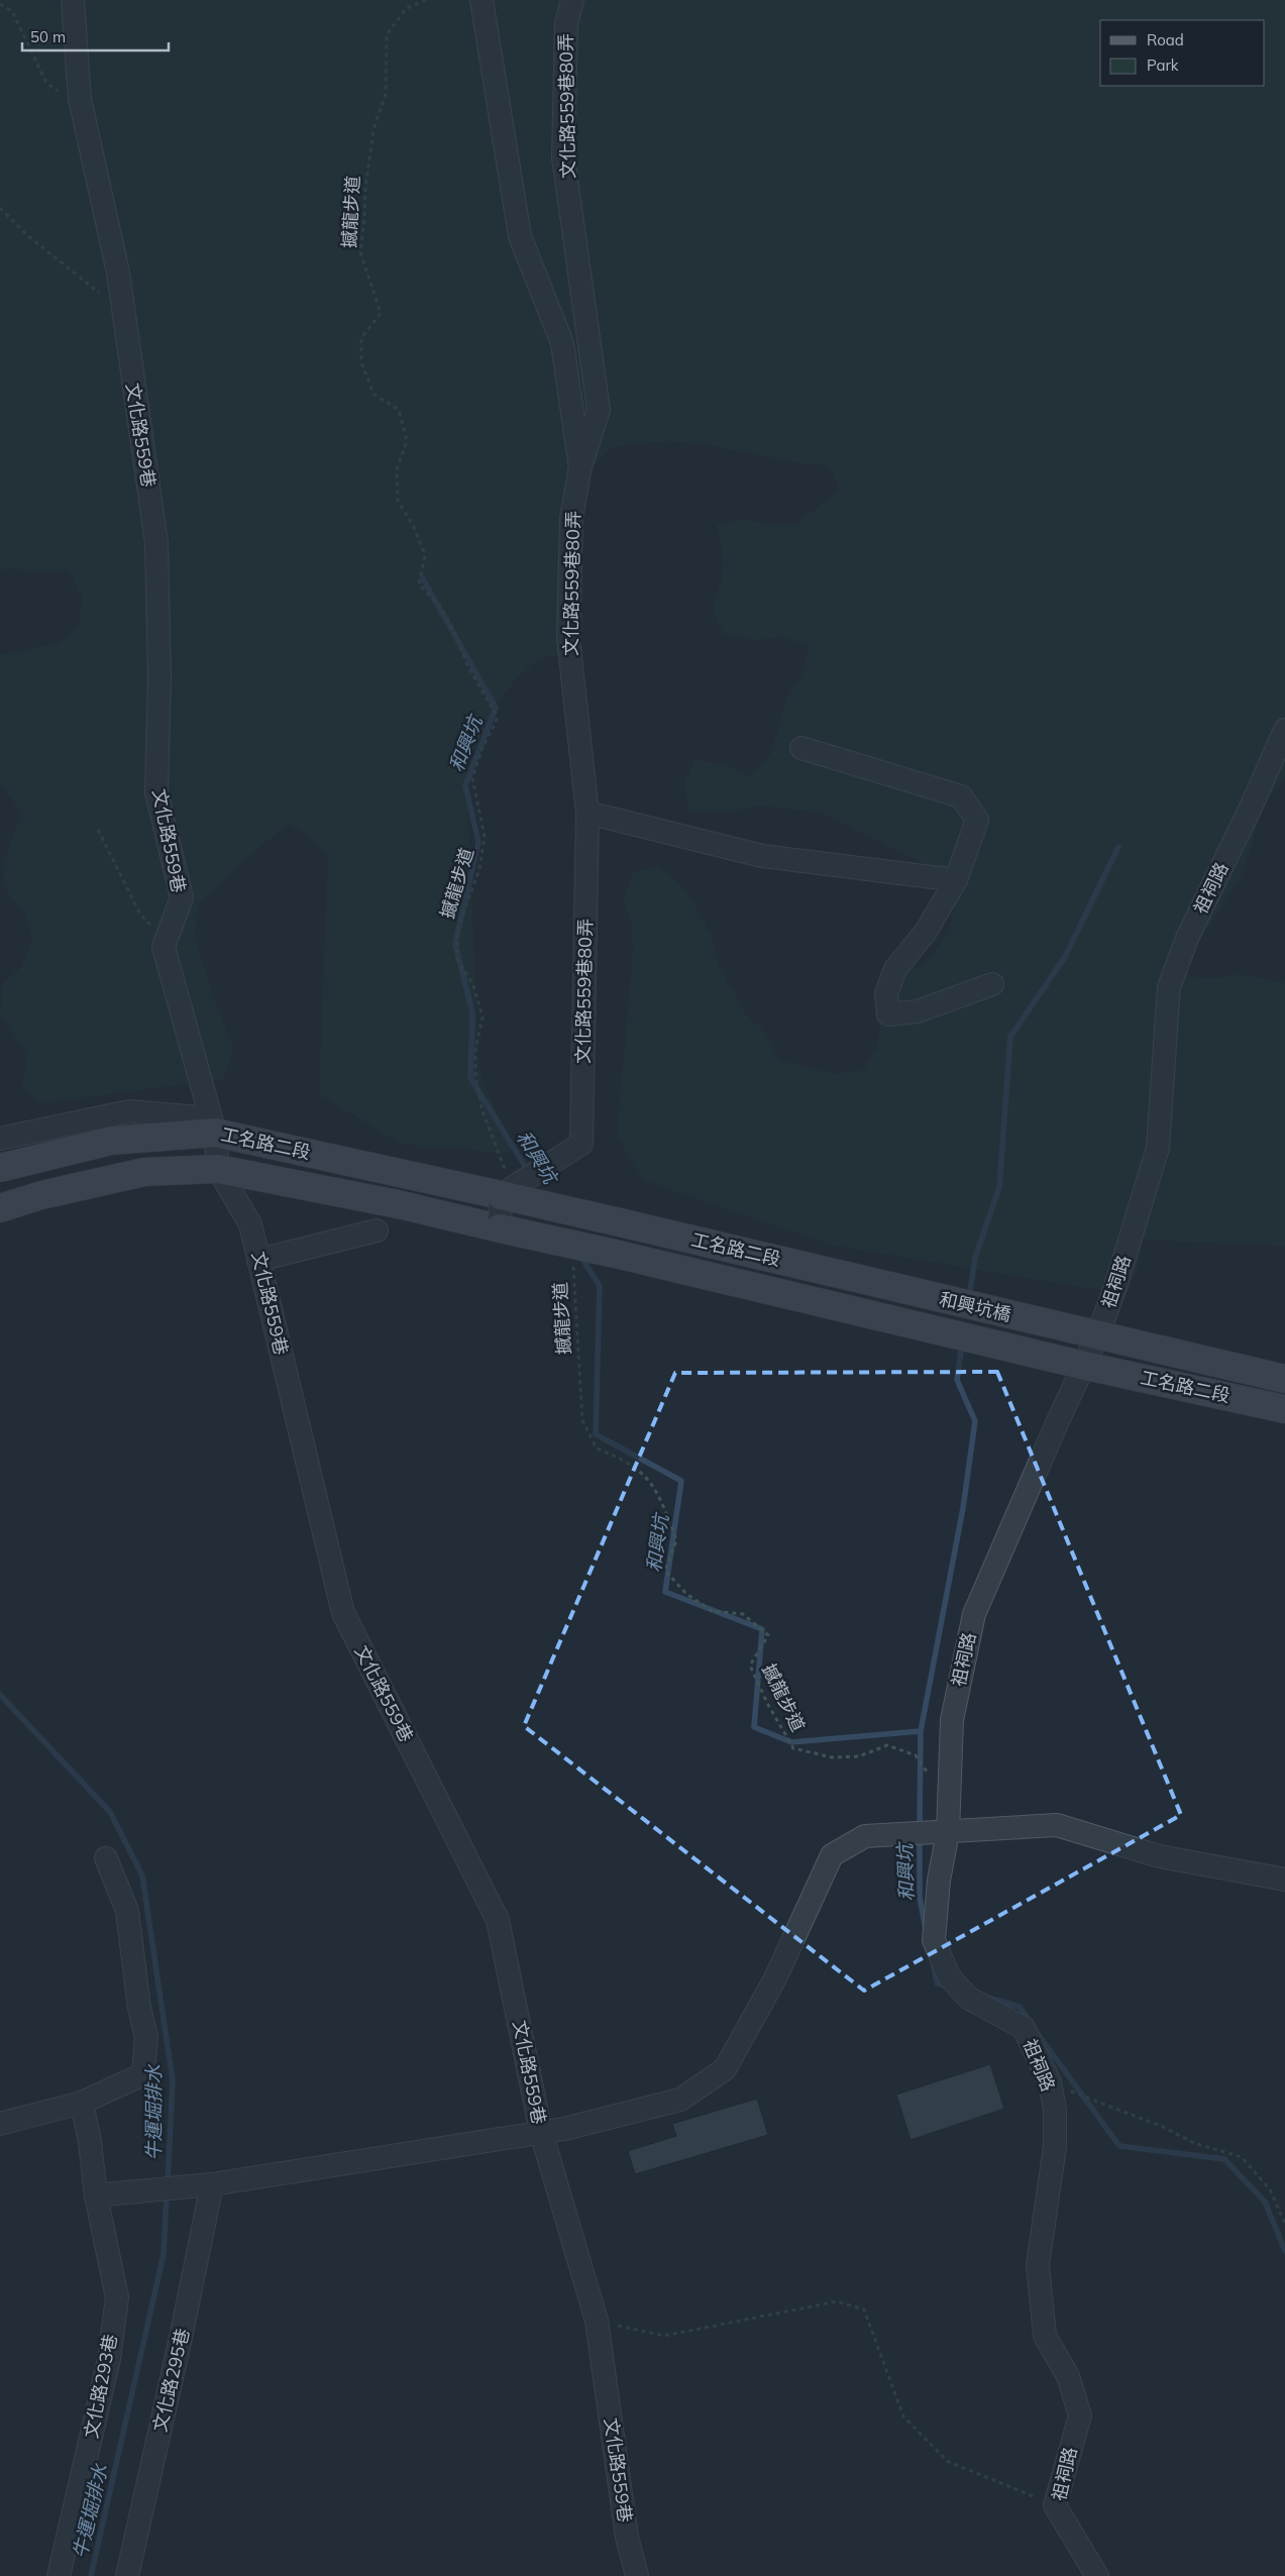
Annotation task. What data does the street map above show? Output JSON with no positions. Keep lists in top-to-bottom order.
{
  "streets": {
    "main road": ["工名路二段", "和興坑橋"],
    "lane": [
      "文化路559巷80弄",
      "文化路559巷",
      "祖祠路",
      "文化路295巷",
      "文化路293巷"
    ],
    "path": ["撼龍步道"]
  },
  "crossings": [
    ["文化路559巷80弄", "撼龍步道"],
    ["文化路559巷80弄", "工名路二段"],
    ["撼龍步道", "祖祠路"],
    ["撼龍步道", "工名路二段"],
    ["文化路559巷", "工名路二段"],
    ["祖祠路", "工名路二段"],
    ["祖祠路", "和興坑橋"],
    ["工名路二段", "和興坑橋"]
  ],
  "water": ["和興坑", "牛運堀排水"],
  "legend": ["Road", "Park"],
  "scale_bar": "50 m"
}
